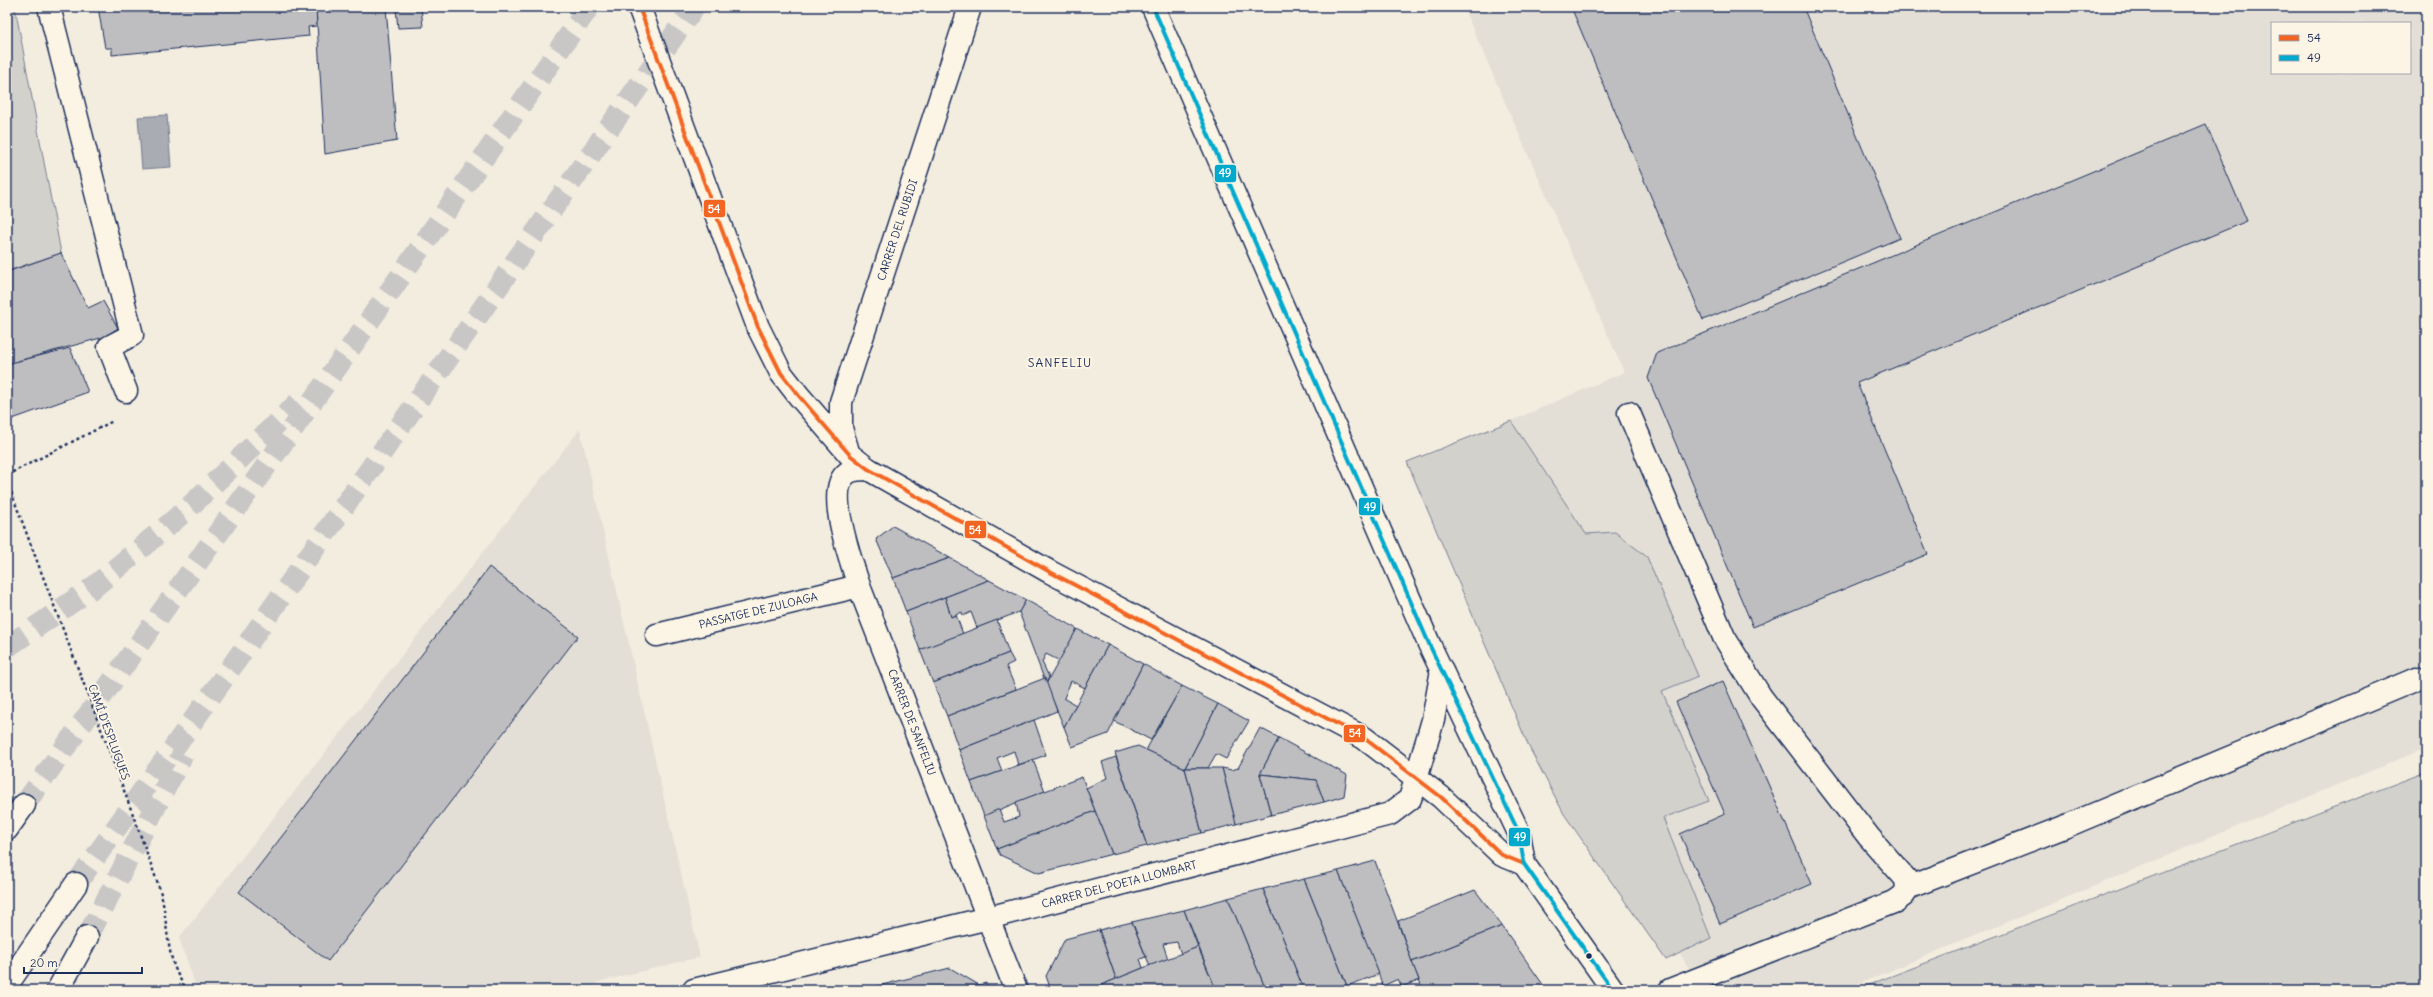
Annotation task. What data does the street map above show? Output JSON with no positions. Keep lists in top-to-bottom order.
{
  "streets": {
    "main road": [
      "CARRER DEL RUBIDI",
      "PASSATGE DE ZULOAGA",
      "CARRER DE SANFELIU",
      "CARRER DEL POETA LLOMBART"
    ],
    "path": ["CAMÍ D'ESPLUGUES"]
  },
  "crossings": [
    ["PASSATGE DE ZULOAGA", "CARRER DE SANFELIU"],
    ["CARRER DE SANFELIU", "CARRER DEL POETA LLOMBART"]
  ],
  "districts": ["SANFELIU"],
  "lines": ["transit line 54", "transit line 49"],
  "legend": ["54", "49"],
  "scale_bar": "20 m"
}
